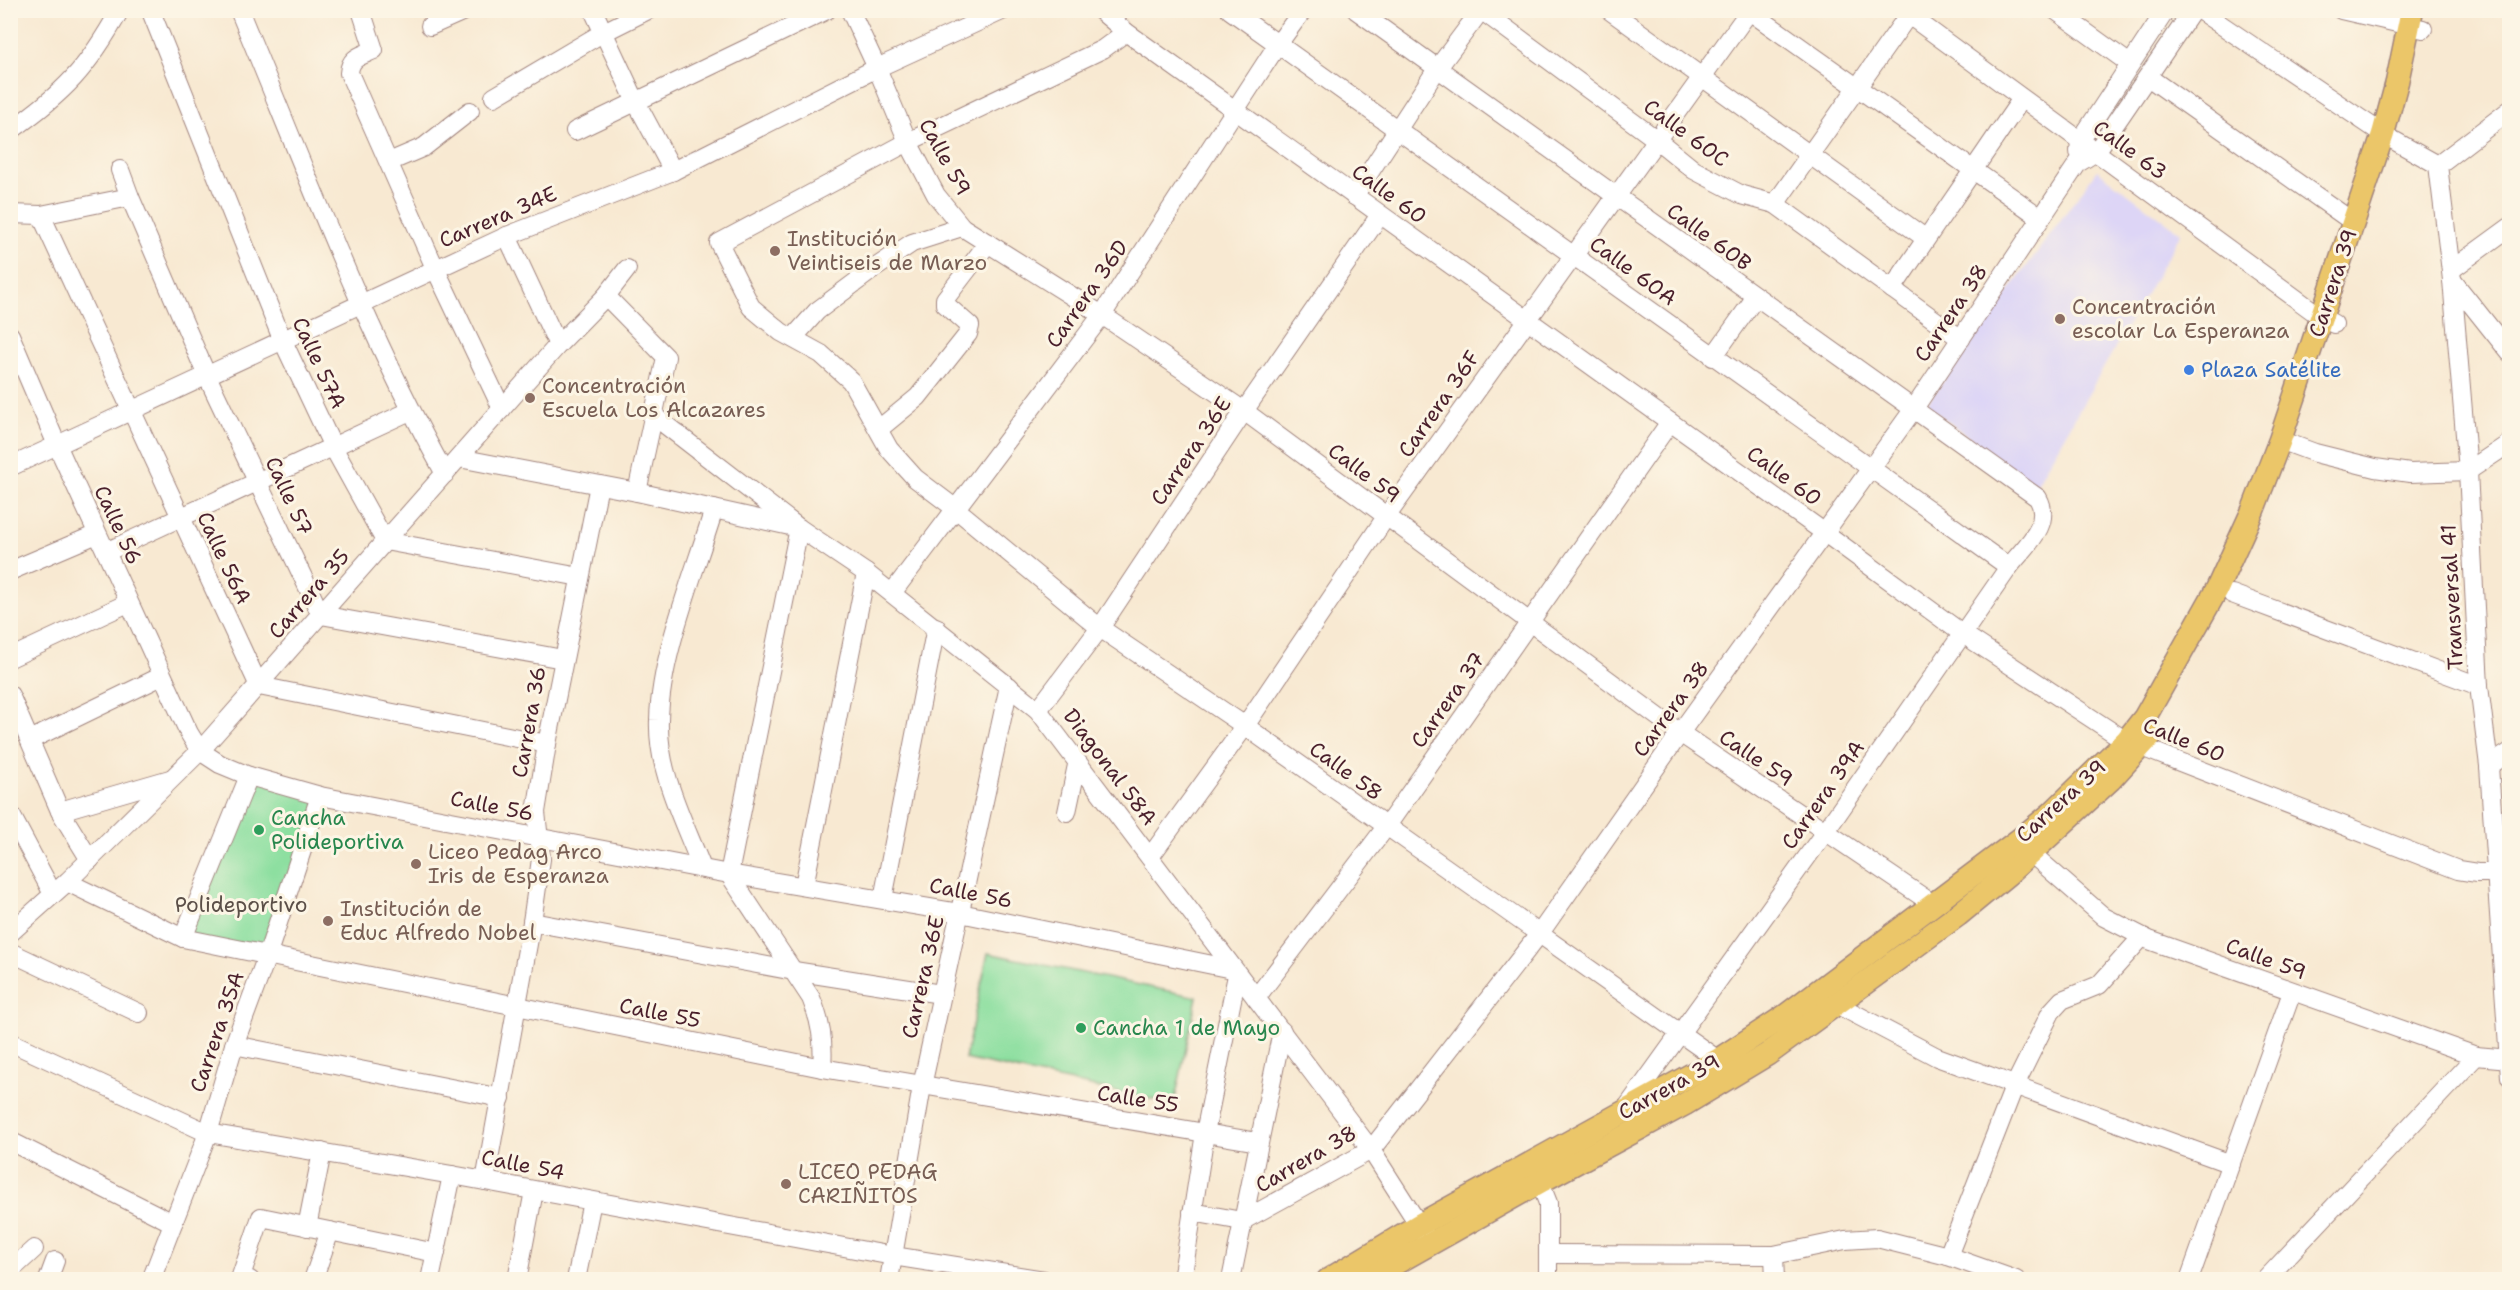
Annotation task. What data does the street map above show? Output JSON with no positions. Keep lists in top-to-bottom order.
{
  "streets": {
    "main road": ["Carrera 39"],
    "street": [
      "Calle 60C",
      "Calle 63",
      "Calle 59",
      "Calle 60",
      "Carrera 34E",
      "Calle 60B",
      "Calle 60A",
      "Carrera 36D",
      "Carrera 38",
      "Calle 57A",
      "Carrera 36F",
      "Carrera 36E",
      "Calle 57",
      "Calle 56",
      "Calle 56A",
      "Carrera 35",
      "Transversal 41",
      "Carrera 37",
      "Carrera 36",
      "Diagonal 58A",
      "Calle 58",
      "Carrera 39A",
      "Calle 55",
      "Carrera 35A",
      "Calle 54"
    ]
  },
  "crossings": [
    ["Calle 60C", "Carrera 38"],
    ["Calle 60C", "Carrera 36F"],
    ["Calle 63", "Carrera 39"],
    ["Calle 63", "Carrera 38"],
    ["Calle 59", "Carrera 34E"],
    ["Calle 59", "Carrera 39"],
    ["Calle 59", "Carrera 36D"],
    ["Calle 59", "Carrera 38"],
    ["Calle 59", "Carrera 36F"],
    ["Calle 59", "Carrera 36E"],
    ["Calle 59", "Transversal 41"],
    ["Calle 59", "Carrera 37"],
    ["Calle 59", "Calle 58"],
    ["Calle 59", "Carrera 39A"],
    ["Calle 60", "Carrera 39"],
    ["Calle 60", "Carrera 36D"],
    ["Calle 60", "Carrera 38"],
    ["Calle 60", "Carrera 36F"],
    ["Calle 60", "Carrera 36E"],
    ["Calle 60", "Transversal 41"],
    ["Calle 60", "Carrera 37"],
    ["Calle 60", "Carrera 39A"],
    ["Carrera 34E", "Calle 57A"],
    ["Carrera 34E", "Calle 57"],
    ["Carrera 34E", "Calle 56"],
    ["Carrera 34E", "Calle 56A"],
    ["Calle 60B", "Carrera 38"],
    ["Calle 60B", "Carrera 36F"],
    ["Calle 60B", "Carrera 39A"],
    ["Calle 60A", "Carrera 36D"],
    ["Calle 60A", "Carrera 38"],
    ["Calle 60A", "Carrera 36F"],
    ["Calle 60A", "Carrera 39A"],
    ["Carrera 39", "Diagonal 58A"],
    ["Carrera 39", "Calle 58"],
    ["Carrera 39", "Carrera 39A"],
    ["Carrera 36D", "Diagonal 58A"],
    ["Carrera 36D", "Calle 58"],
    ["Carrera 38", "Diagonal 58A"],
    ["Carrera 38", "Calle 58"],
    ["Calle 57A", "Carrera 35"],
    ["Carrera 36F", "Diagonal 58A"],
    ["Carrera 36F", "Calle 58"],
    ["Carrera 36E", "Calle 56"],
    ["Carrera 36E", "Diagonal 58A"],
    ["Carrera 36E", "Calle 58"],
    ["Carrera 36E", "Calle 55"],
    ["Carrera 36E", "Calle 54"],
    ["Calle 57", "Carrera 35"],
    ["Calle 56", "Carrera 35"],
    ["Calle 56", "Carrera 36"],
    ["Calle 56", "Diagonal 58A"],
    ["Calle 56", "Carrera 35A"],
    ["Calle 56A", "Carrera 35"],
    ["Carrera 35", "Calle 55"],
    ["Carrera 37", "Diagonal 58A"],
    ["Carrera 37", "Calle 58"],
    ["Carrera 36", "Calle 55"],
    ["Carrera 36", "Calle 54"],
    ["Calle 58", "Carrera 39A"],
    ["Calle 55", "Carrera 35A"],
    ["Carrera 35A", "Calle 54"]
  ],
  "parks": ["Polideportivo"],
  "places": [
    "Institución Veintiseis de Marzo",
    "Concentración escolar La Esperanza",
    "Plaza Satélite",
    "Concentración Escuela Los Alcazares",
    "Cancha Polideportiva",
    "Liceo Pedag Arco Iris de Esperanza",
    "Institución de Educ Alfredo Nobel",
    "Cancha 1 de Mayo",
    "LICEO PEDAG CARIÑITOS"
  ]
}
